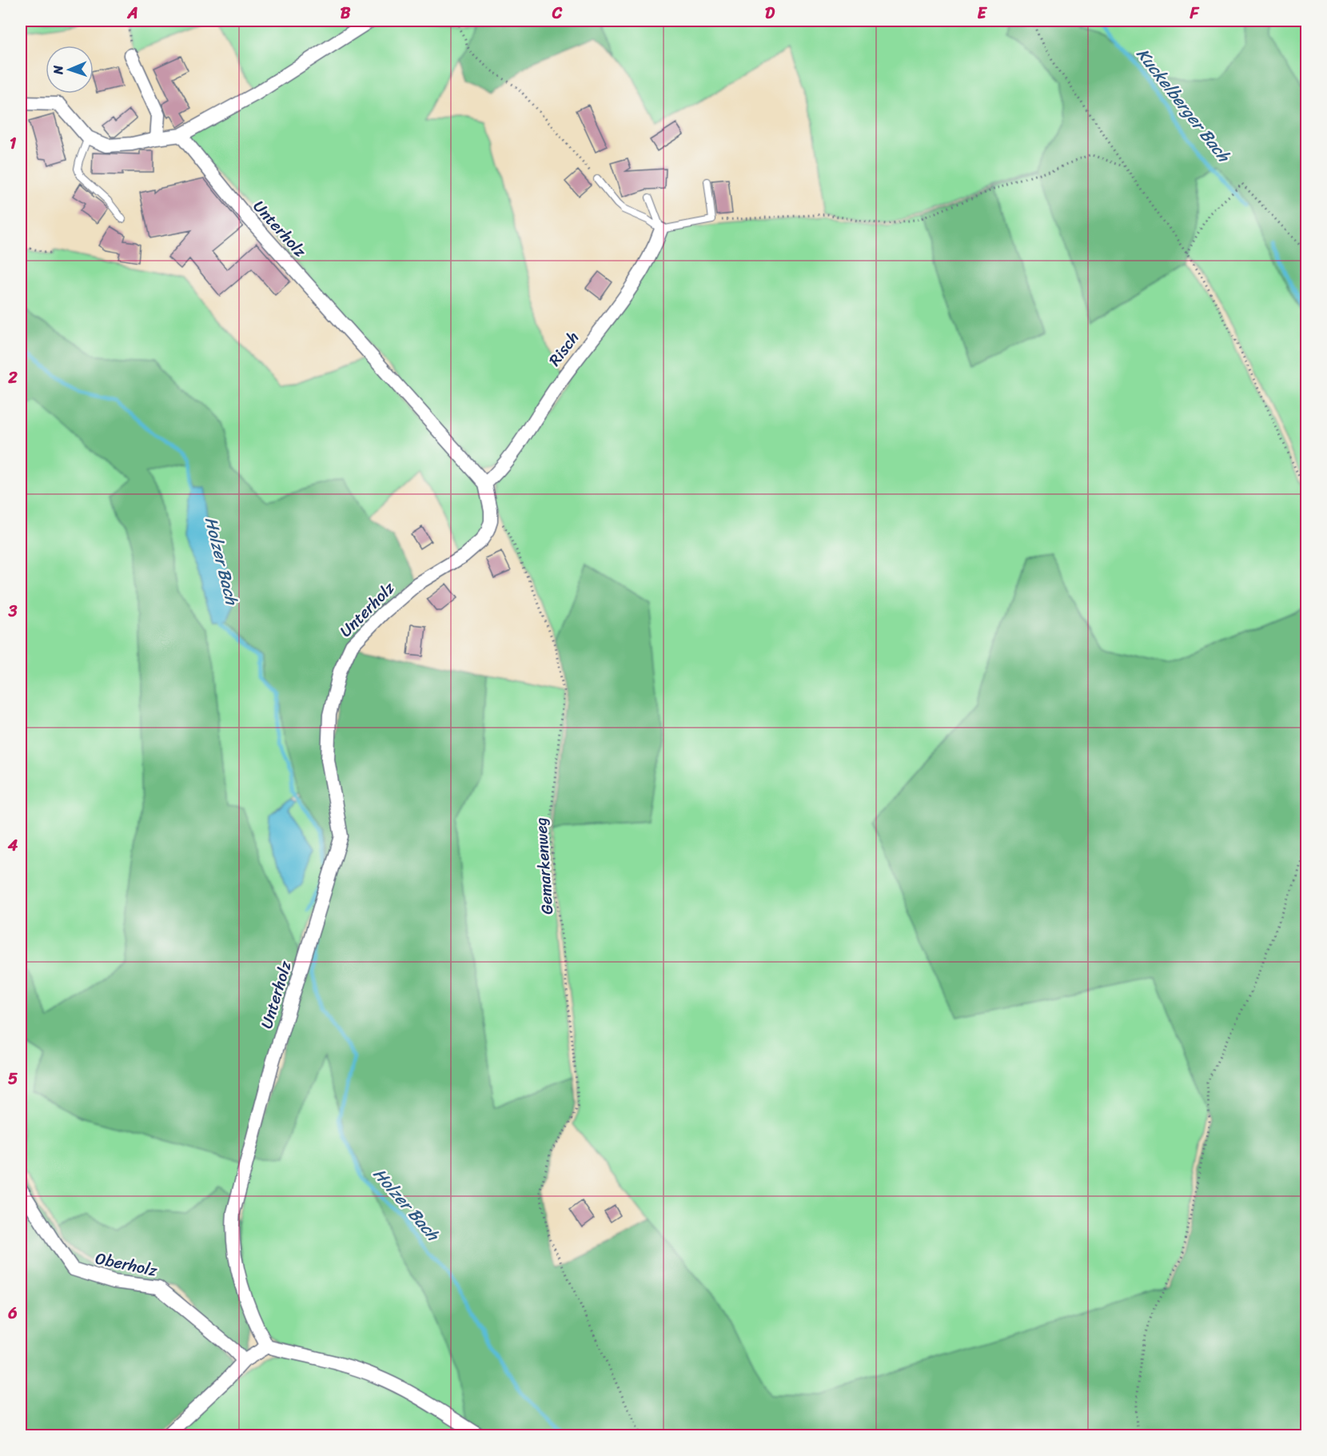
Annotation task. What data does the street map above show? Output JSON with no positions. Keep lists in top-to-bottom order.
{
  "streets": {
    "street": ["Unterholz", "Risch", "Oberholz"],
    "path": ["Gemarkenweg"]
  },
  "crossings": [
    ["Unterholz", "Risch"],
    ["Unterholz", "Gemarkenweg"]
  ],
  "water": ["Kuckelberger Bach", "Holzer Bach"],
  "north": "left",
  "grid": {
    "columns": [
      "A",
      "B",
      "C",
      "D",
      "E",
      "F"
    ],
    "rows": [
      "1",
      "2",
      "3",
      "4",
      "5",
      "6"
    ]
  }
}
